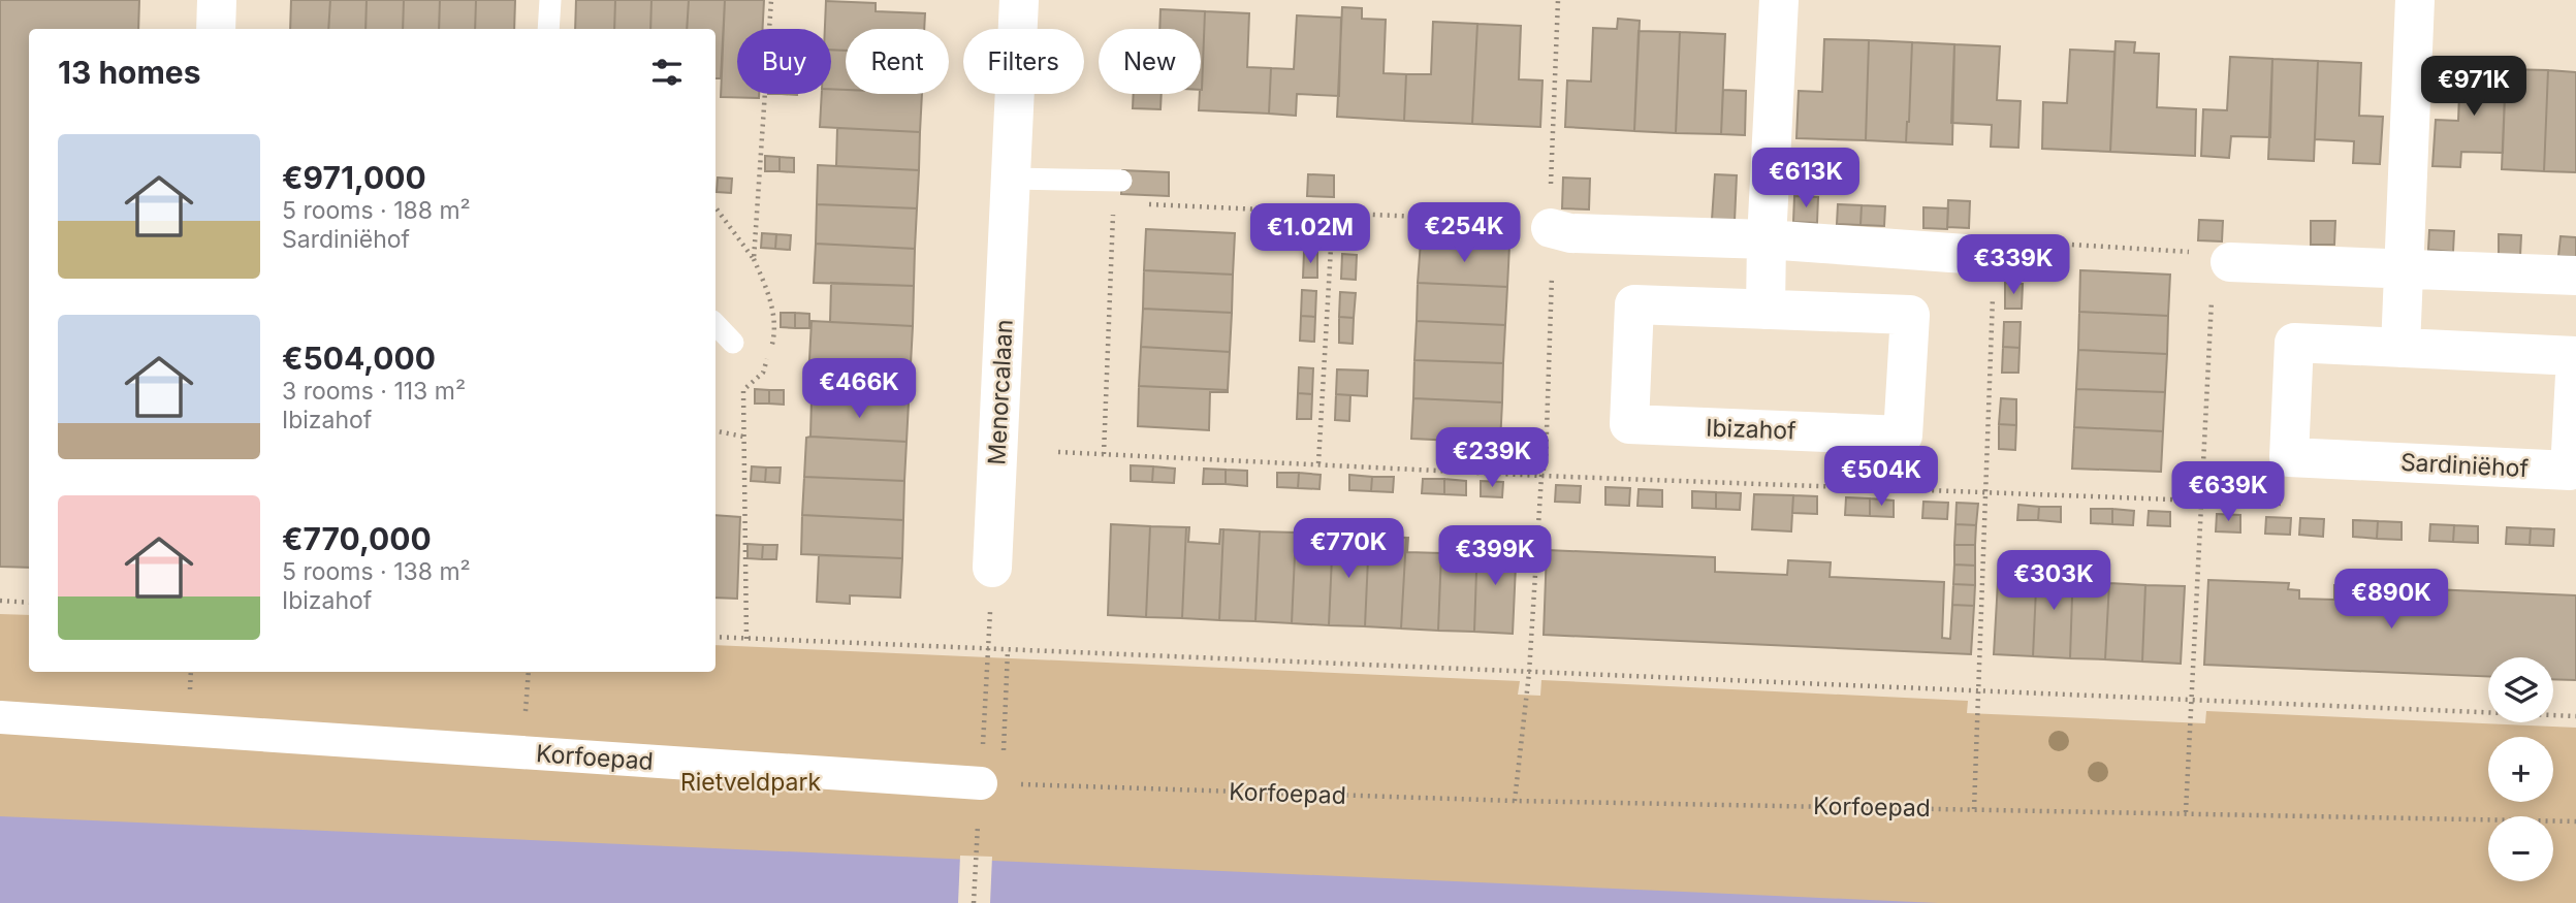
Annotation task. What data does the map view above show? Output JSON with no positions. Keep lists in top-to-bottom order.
{
  "streets": {
    "street": [
      "Menorcalaan",
      "Ibizahof",
      "Sardiniëhof",
      "Korfoepad"
    ]
  },
  "parks": ["Rietveldpark"],
  "page": {
    "chip": [
      "Buy",
      "Rent",
      "Filters",
      "New"
    ],
    "heading": "13 homes",
    "price": [
      "€971K",
      "€613K",
      "€254K",
      "€1.02M",
      "€339K",
      "€466K",
      "€239K",
      "€504K",
      "€639K",
      "€770K",
      "€399K",
      "€303K",
      "€890K"
    ],
    "list": [
      {
        "name": "€971,000",
        "note": "5 rooms · 188 m² · Sardiniëhof"
      },
      {
        "name": "€504,000",
        "note": "3 rooms · 113 m² · Ibizahof"
      },
      {
        "name": "€770,000",
        "note": "5 rooms · 138 m² · Ibizahof"
      }
    ],
    "map_buttons": ["+", "−"]
  }
}
